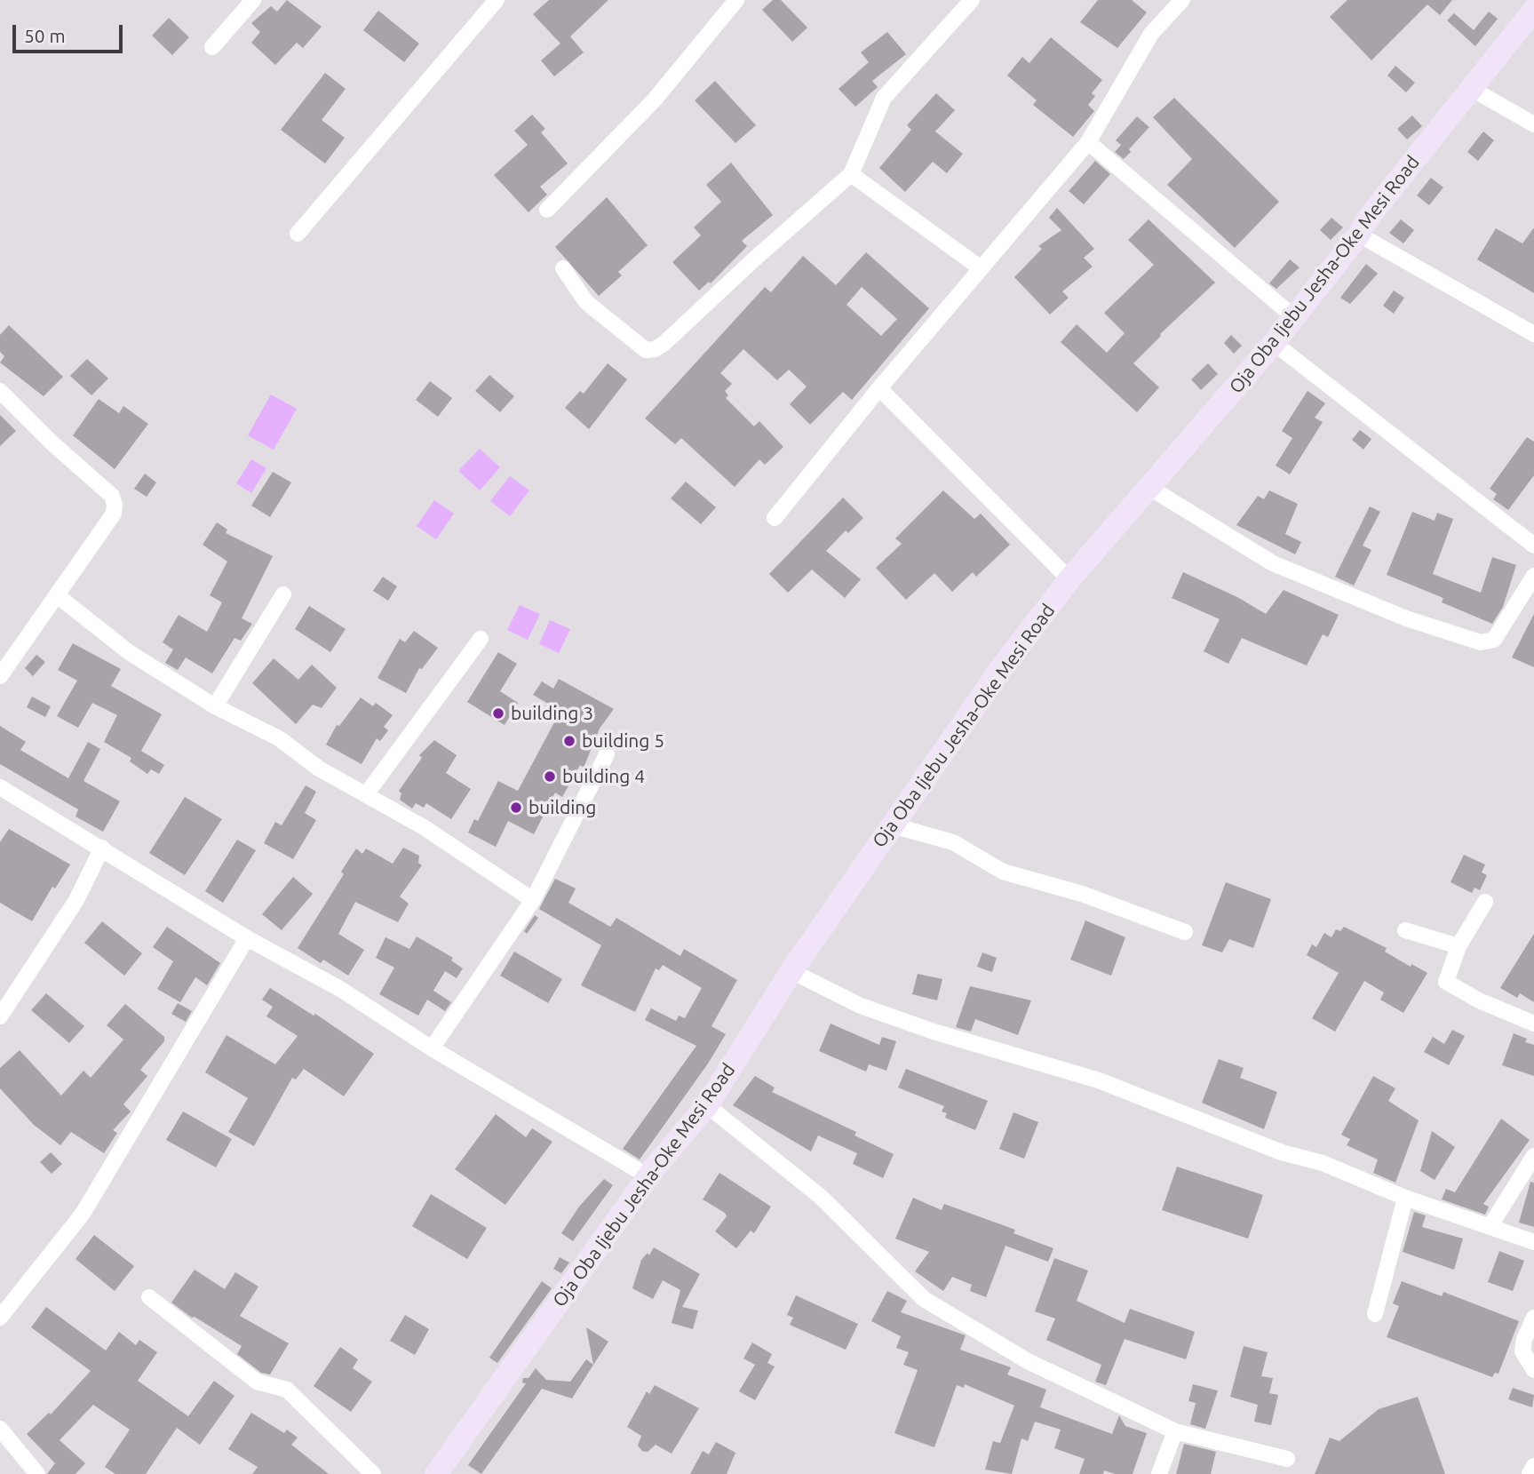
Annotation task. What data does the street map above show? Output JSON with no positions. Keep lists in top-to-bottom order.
{
  "streets": {
    "main road": ["Oja Oba Ijebu Jesha-Oke Mesi Road"]
  },
  "places": [
    "building 3",
    "building 5",
    "building 4",
    "building"
  ],
  "scale_bar": "50 m"
}
